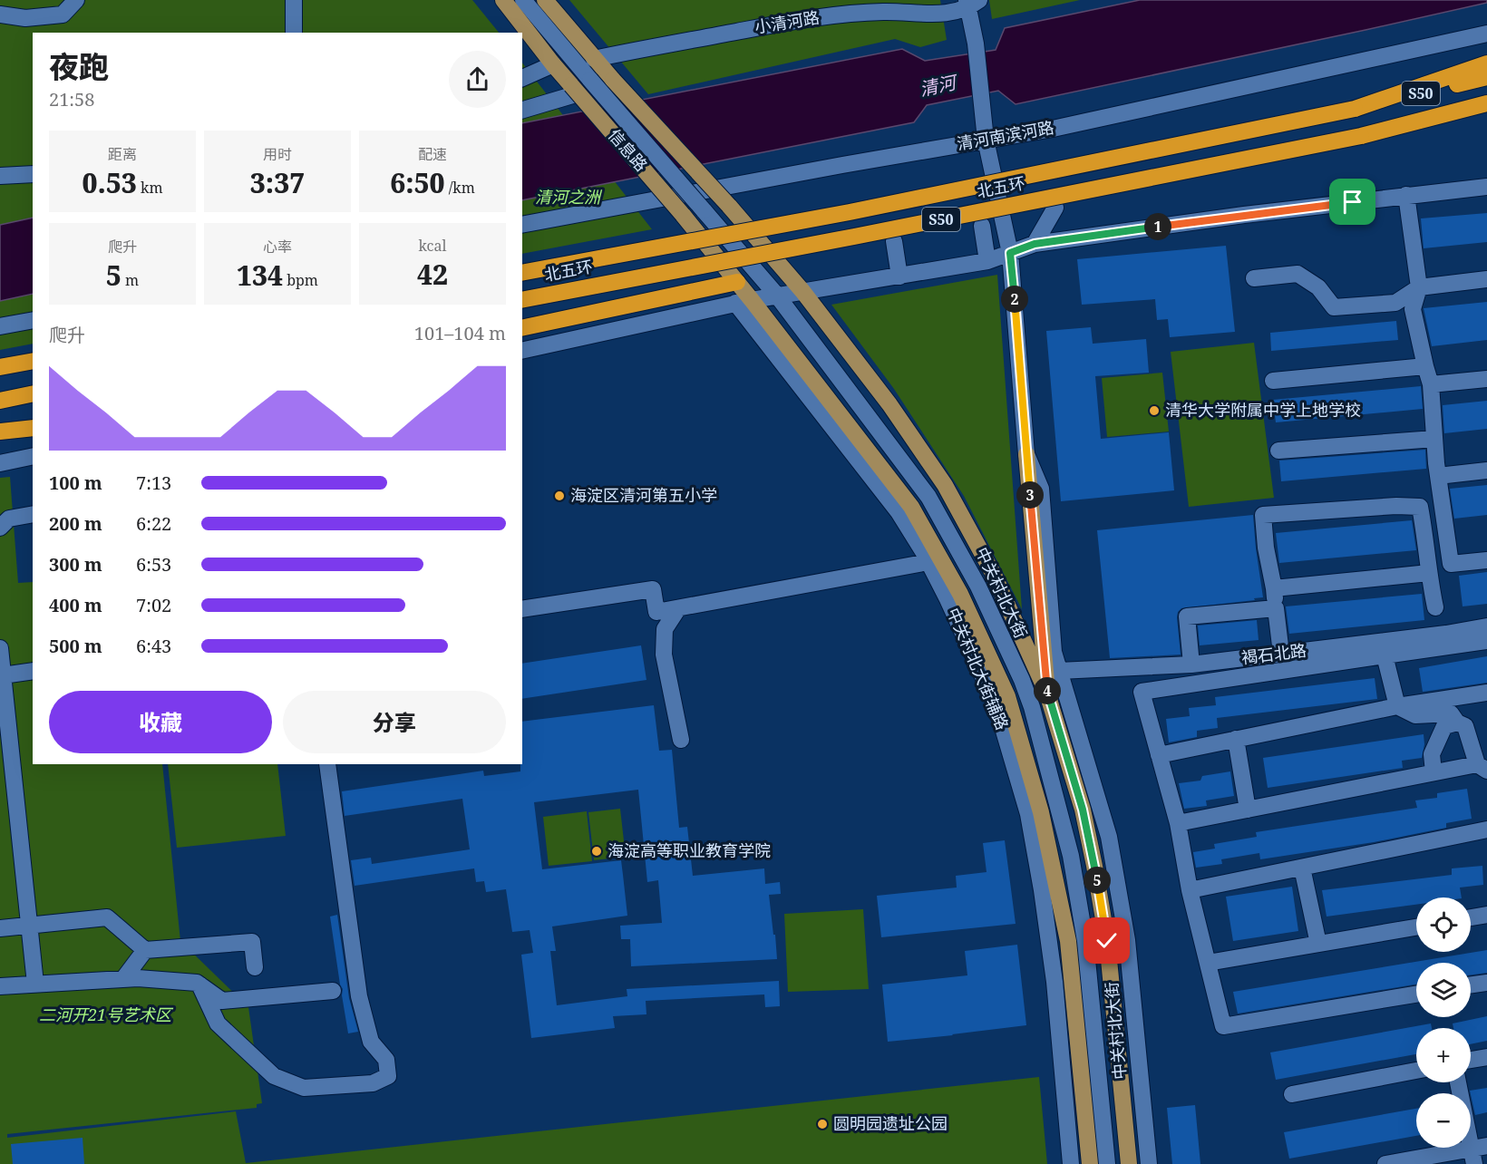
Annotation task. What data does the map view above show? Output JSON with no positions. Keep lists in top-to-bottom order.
{
  "streets": {
    "highway": ["S50", "北五环"],
    "main road": ["信息路", "中关村北大街"],
    "street": [
      "小清河路",
      "清河南滨河路",
      "褐石北路",
      "中关村北大街辅路"
    ]
  },
  "crossings": [
    ["信息路", "中关村北大街"],
    ["信息路", "中关村北大街辅路"]
  ],
  "water": ["清河"],
  "parks": ["清河之洲", "二河开21号艺术区"],
  "places": [
    "清华大学附属中学上地学校",
    "海淀区清河第五小学",
    "海淀高等职业教育学院",
    "圆明园遗址公园"
  ],
  "page": {
    "heading": ["夜跑", "21:58"],
    "stats": [
      ["距离", "0.53 km"],
      ["用时", "3:37"],
      ["配速", "6:50 /km"],
      ["爬升", "5 m"],
      ["心率", "134 bpm"],
      ["kcal", "42"]
    ],
    "pins": [
      "1",
      "2",
      "3",
      "4",
      "5"
    ],
    "chart": ["爬升", "101–104 m"],
    "list": [
      {
        "name": "100 m",
        "note": "7:13"
      },
      {
        "name": "200 m",
        "note": "6:22"
      },
      {
        "name": "300 m",
        "note": "6:53"
      },
      {
        "name": "400 m",
        "note": "7:02"
      },
      {
        "name": "500 m",
        "note": "6:43"
      }
    ],
    "buttons": ["收藏", "分享"],
    "map_buttons": ["+", "−"]
  }
}
